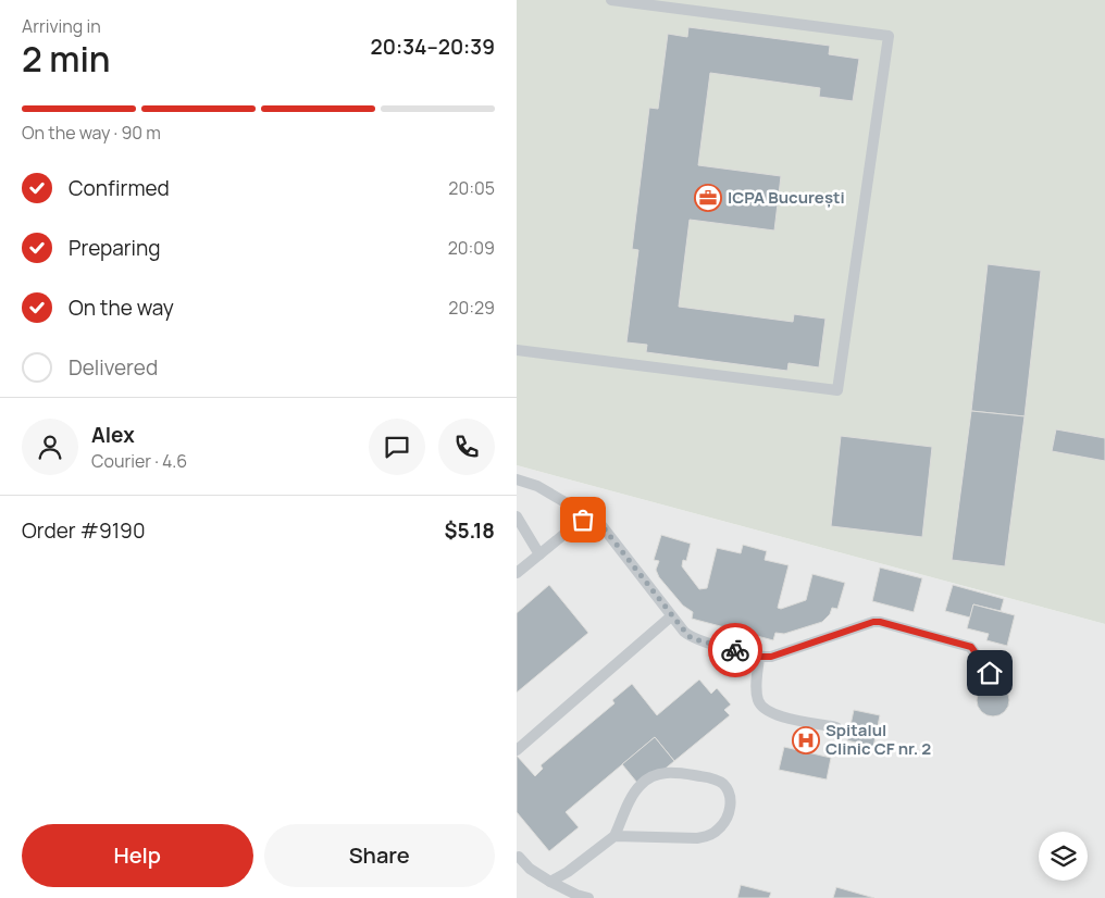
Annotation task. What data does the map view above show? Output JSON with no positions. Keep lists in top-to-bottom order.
{
  "places": {
    "office": ["ICPA București"],
    "hospital": ["Spitalul Clinic CF nr. 2"]
  },
  "page": {
    "heading": ["2 min", "Arriving in", "20:34–20:39"],
    "panel": [
      "Alex",
      "Courier · 4.6",
      "Order #9190",
      "$5.18"
    ],
    "bar": "On the way · 90 m",
    "list": [
      ["Confirmed", "20:05"],
      ["Preparing", "20:09"],
      ["On the way", "20:29"],
      "Delivered"
    ],
    "buttons": ["Help", "Share"]
  }
}
